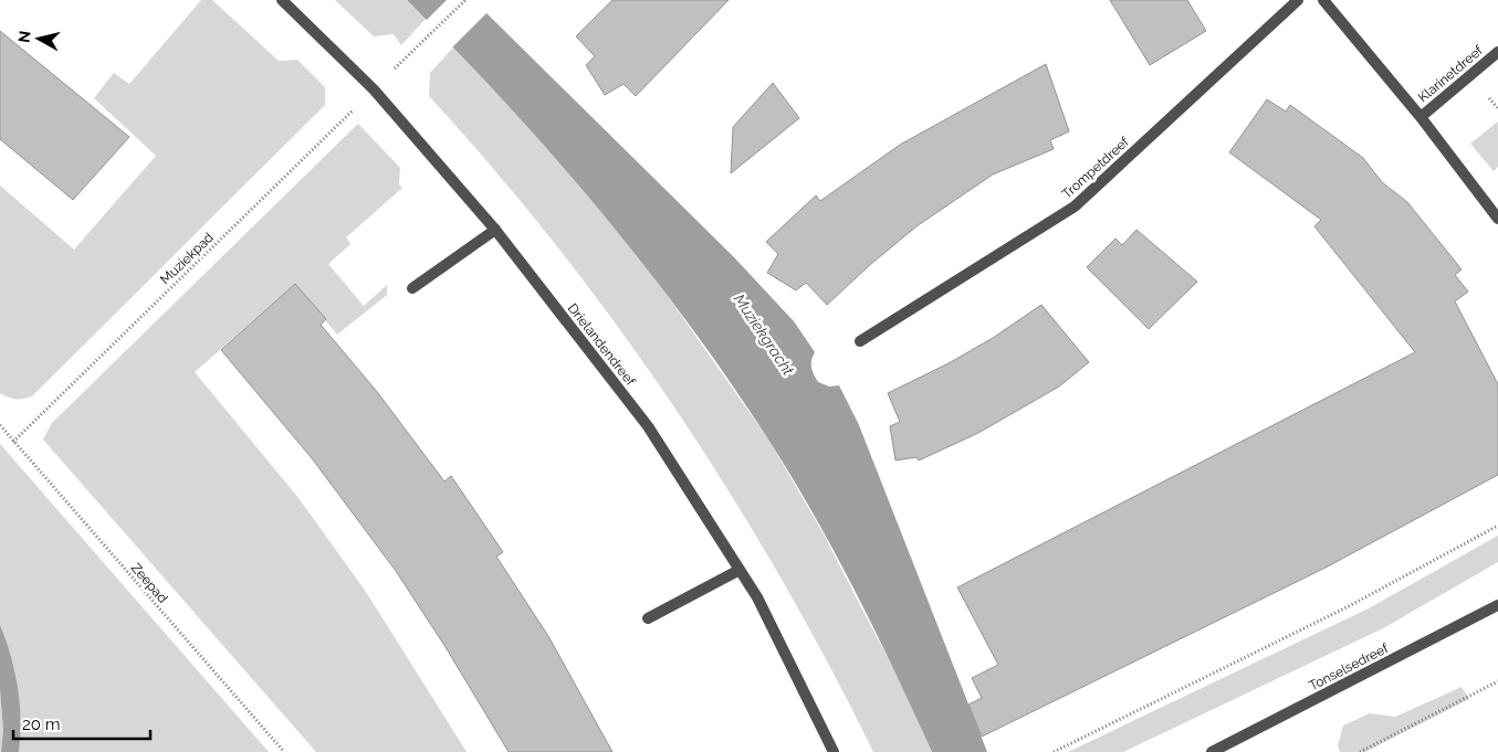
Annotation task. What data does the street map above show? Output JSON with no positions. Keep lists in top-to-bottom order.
{
  "streets": {
    "street": [
      "Klarinetdreef",
      "Trompetdreef",
      "Drielandendreef",
      "Tonselsedreef"
    ],
    "path": ["Muziekpad", "Zeepad"]
  },
  "crossings": [
    ["Muziekpad", "Drielandendreef"],
    ["Muziekpad", "Zeepad"]
  ],
  "water": ["Muziekgracht"],
  "scale_bar": "20 m",
  "north": "left"
}
